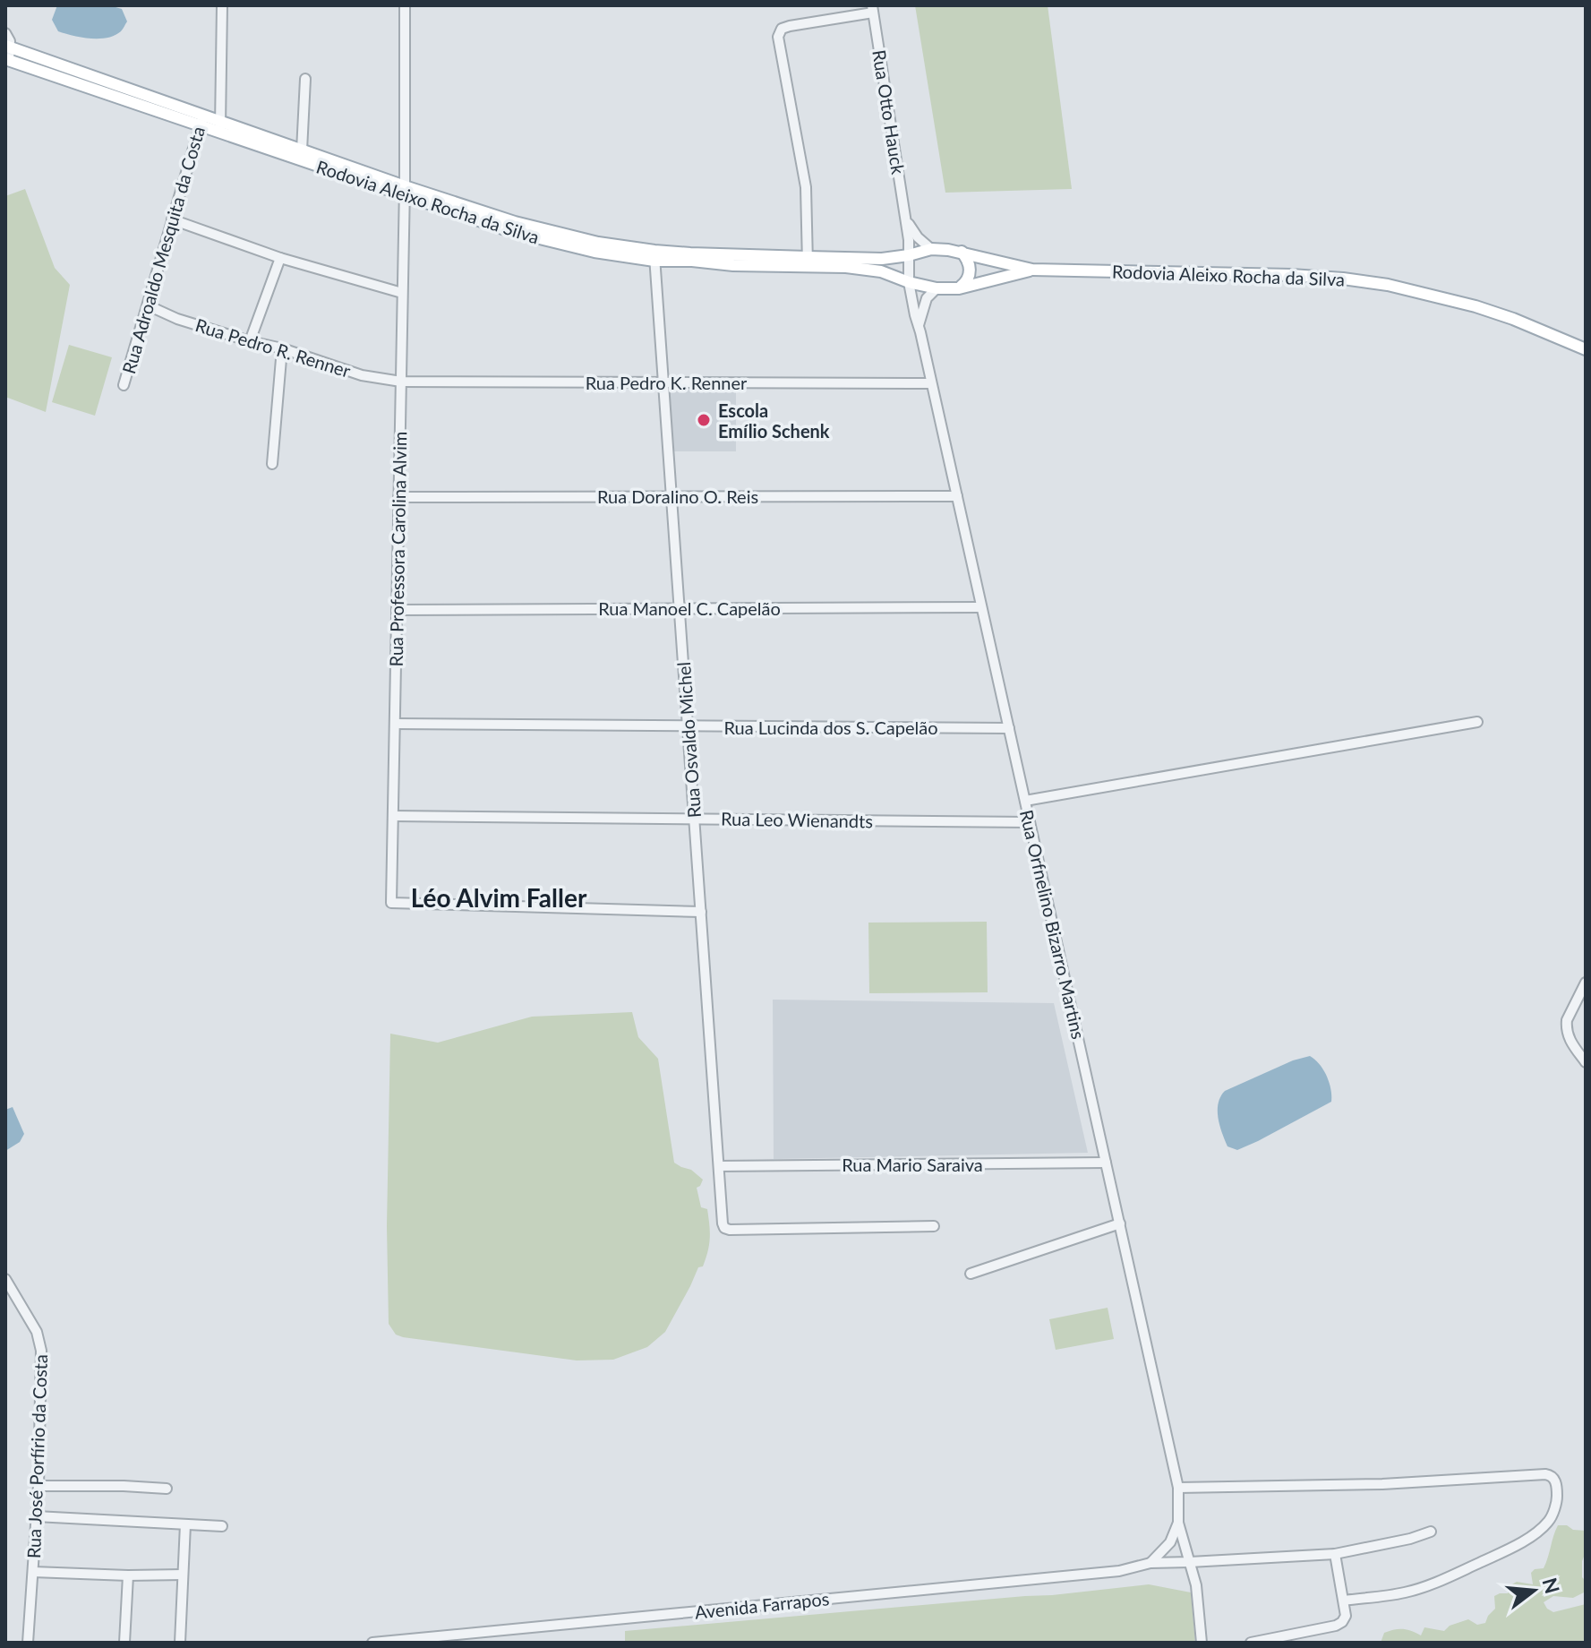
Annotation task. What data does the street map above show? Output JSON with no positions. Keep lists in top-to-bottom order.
{
  "streets": {
    "main road": ["Rodovia Aleixo Rocha da Silva"],
    "street": [
      "Rua Otto Hauck",
      "Rua Adroaldo Mesquita da Costa",
      "Rua Pedro R. Renner",
      "Rua Pedro K. Renner",
      "Rua Doralino O. Reis",
      "Rua Professora Carolina Alvim",
      "Rua Manoel C. Capelão",
      "Rua Lucinda dos S. Capelão",
      "Rua Osvaldo Michel",
      "Rua Leo Wienandts",
      "Rua Orfnelino Bizarro Martins",
      "Rua Mario Saraiva",
      "Rua José Porfírio da Costa",
      "Avenida Farrapos"
    ]
  },
  "crossings": [
    ["Rua Otto Hauck", "Rua Orfnelino Bizarro Martins"],
    ["Rodovia Aleixo Rocha da Silva", "Rua Adroaldo Mesquita da Costa"],
    ["Rodovia Aleixo Rocha da Silva", "Rua Professora Carolina Alvim"],
    ["Rodovia Aleixo Rocha da Silva", "Rua Osvaldo Michel"],
    ["Rodovia Aleixo Rocha da Silva", "Rua Orfnelino Bizarro Martins"],
    ["Rua Adroaldo Mesquita da Costa", "Rua Pedro R. Renner"],
    ["Rua Pedro R. Renner", "Rua Pedro K. Renner"],
    ["Rua Pedro R. Renner", "Rua Professora Carolina Alvim"],
    ["Rua Pedro K. Renner", "Rua Professora Carolina Alvim"],
    ["Rua Pedro K. Renner", "Rua Osvaldo Michel"],
    ["Rua Pedro K. Renner", "Rua Orfnelino Bizarro Martins"],
    ["Rua Doralino O. Reis", "Rua Professora Carolina Alvim"],
    ["Rua Doralino O. Reis", "Rua Osvaldo Michel"],
    ["Rua Doralino O. Reis", "Rua Orfnelino Bizarro Martins"],
    ["Rua Professora Carolina Alvim", "Rua Manoel C. Capelão"],
    ["Rua Professora Carolina Alvim", "Rua Lucinda dos S. Capelão"],
    ["Rua Professora Carolina Alvim", "Rua Osvaldo Michel"],
    ["Rua Professora Carolina Alvim", "Rua Leo Wienandts"],
    ["Rua Manoel C. Capelão", "Rua Osvaldo Michel"],
    ["Rua Manoel C. Capelão", "Rua Orfnelino Bizarro Martins"],
    ["Rua Lucinda dos S. Capelão", "Rua Osvaldo Michel"],
    ["Rua Lucinda dos S. Capelão", "Rua Orfnelino Bizarro Martins"],
    ["Rua Osvaldo Michel", "Rua Leo Wienandts"],
    ["Rua Osvaldo Michel", "Rua Mario Saraiva"],
    ["Rua Leo Wienandts", "Rua Orfnelino Bizarro Martins"],
    ["Rua Orfnelino Bizarro Martins", "Rua Mario Saraiva"]
  ],
  "districts": ["Léo Alvim Faller"],
  "places": ["Escola Emílio Schenk"],
  "north": "right"
}
